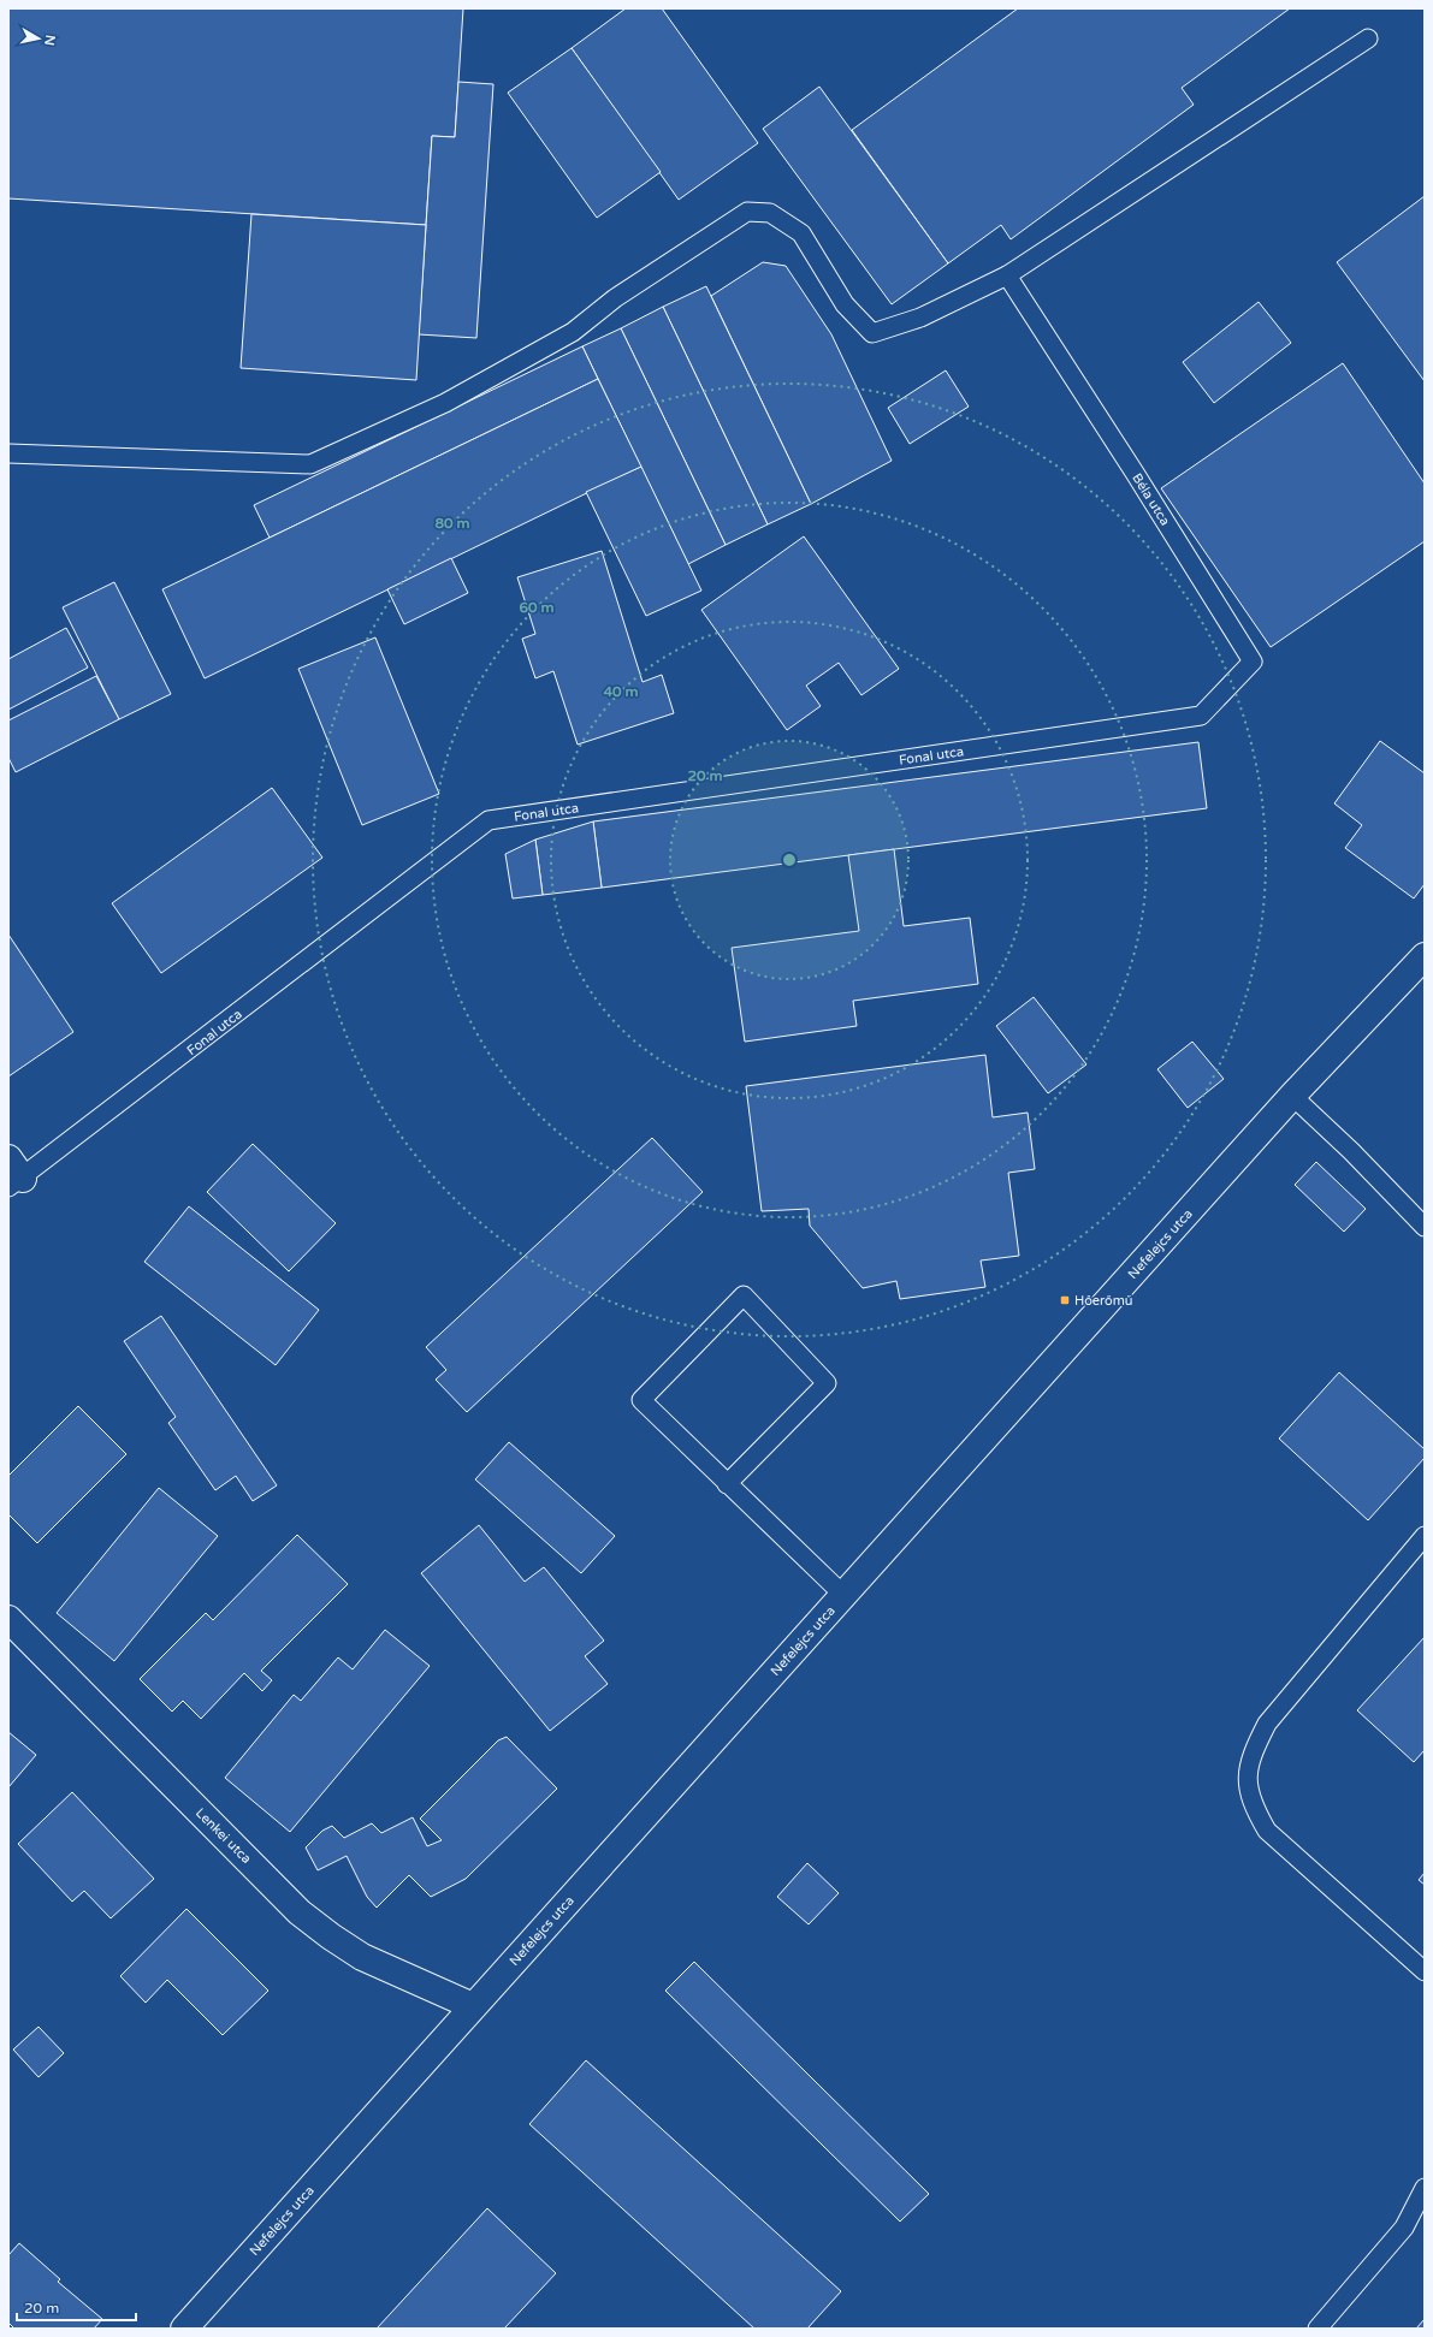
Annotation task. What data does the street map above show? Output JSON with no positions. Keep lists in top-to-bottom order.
{
  "streets": {
    "street": ["Nefelejcs utca", "Lenkei utca"],
    "lane": ["Béla utca", "Fonal utca"]
  },
  "crossings": [
    ["Béla utca", "Fonal utca"],
    ["Nefelejcs utca", "Lenkei utca"]
  ],
  "places": {
    "transit": ["Hőerőmű"]
  },
  "scale_bar": "20 m",
  "north": "right",
  "rings": [
    "80 m",
    "60 m",
    "40 m",
    "20 m"
  ]
}
